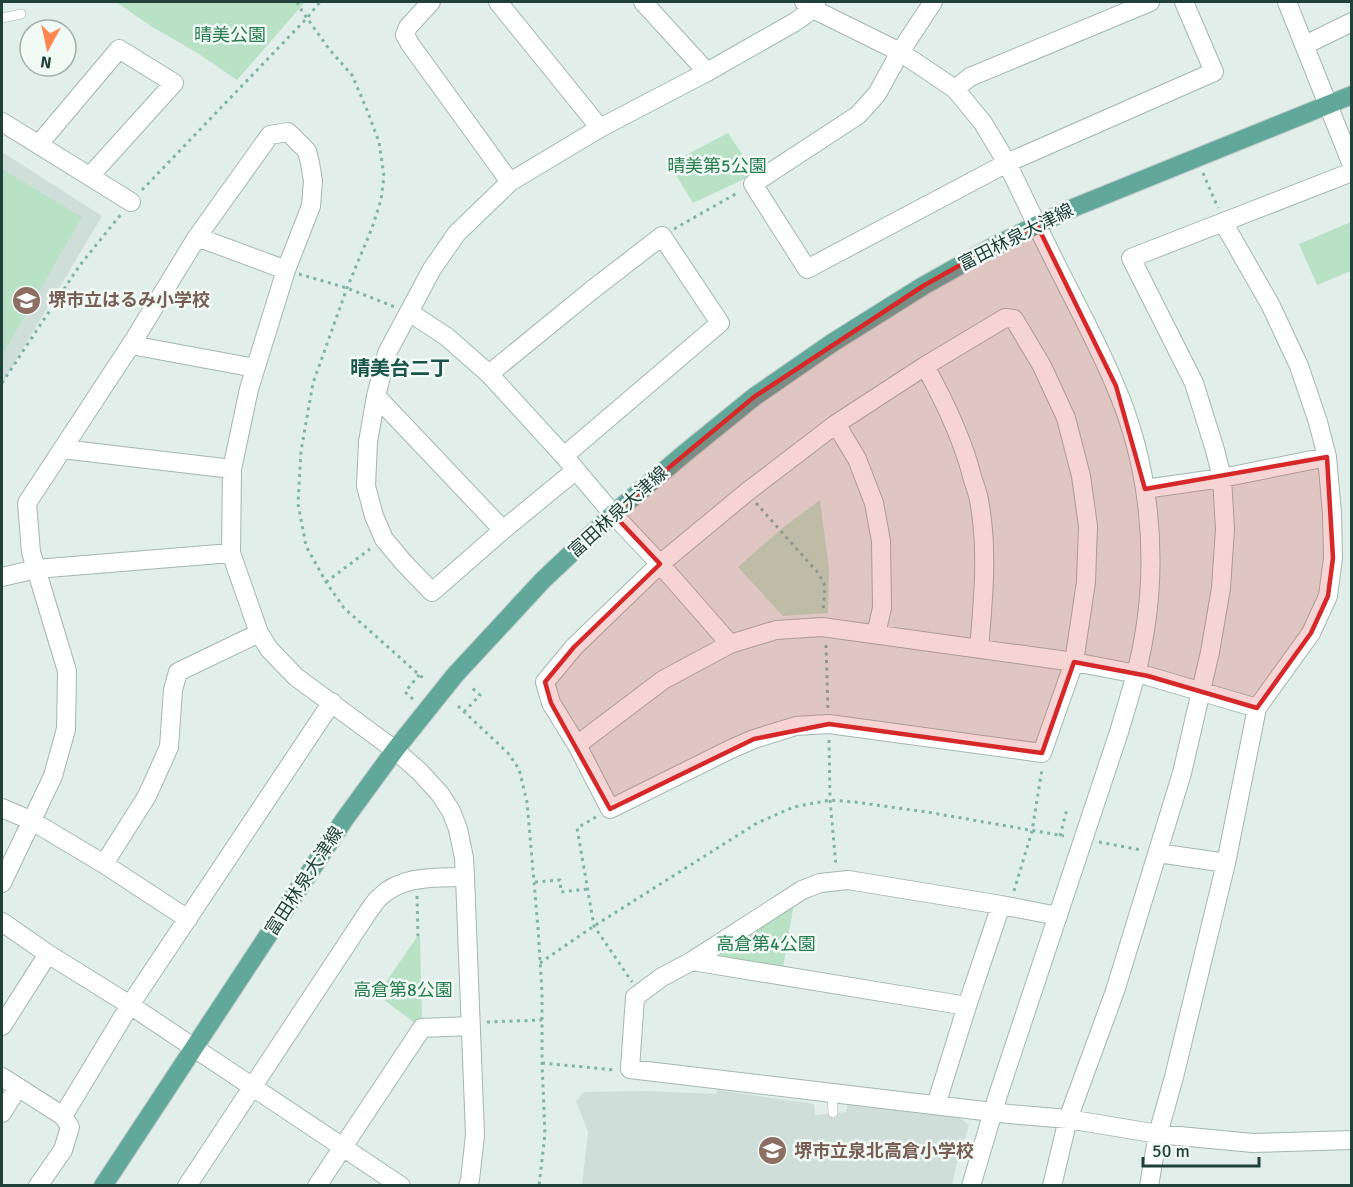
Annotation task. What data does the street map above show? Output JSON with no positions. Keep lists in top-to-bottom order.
{
  "streets": {
    "main road": ["富田林泉大津線"]
  },
  "districts": ["晴美台二丁"],
  "parks": [
    "晴美公園",
    "晴美第5公園",
    "高倉第4公園",
    "高倉第8公園"
  ],
  "places": {
    "school or university": ["堺市立はるみ小学校", "堺市立泉北高倉小学校"]
  },
  "scale_bar": "50 m",
  "north": "bottom"
}
